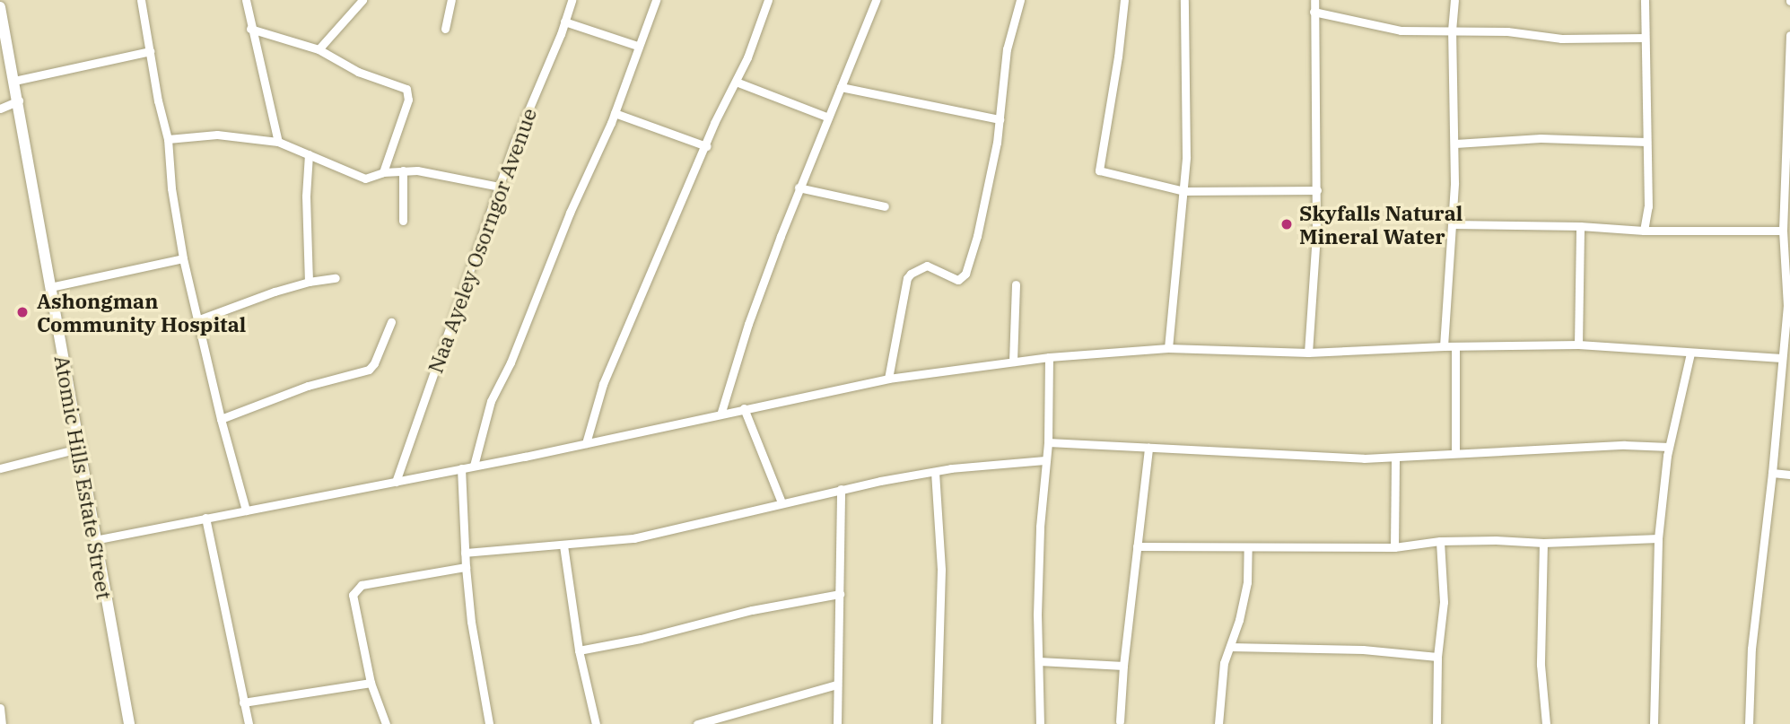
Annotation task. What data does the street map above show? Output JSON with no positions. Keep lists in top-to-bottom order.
{
  "streets": {
    "street": ["Naa Ayeley Osorngor Avenue", "Atomic Hills Estate Street"]
  },
  "places": ["Skyfalls Natural Mineral Water", "Ashongman Community Hospital"]
}
